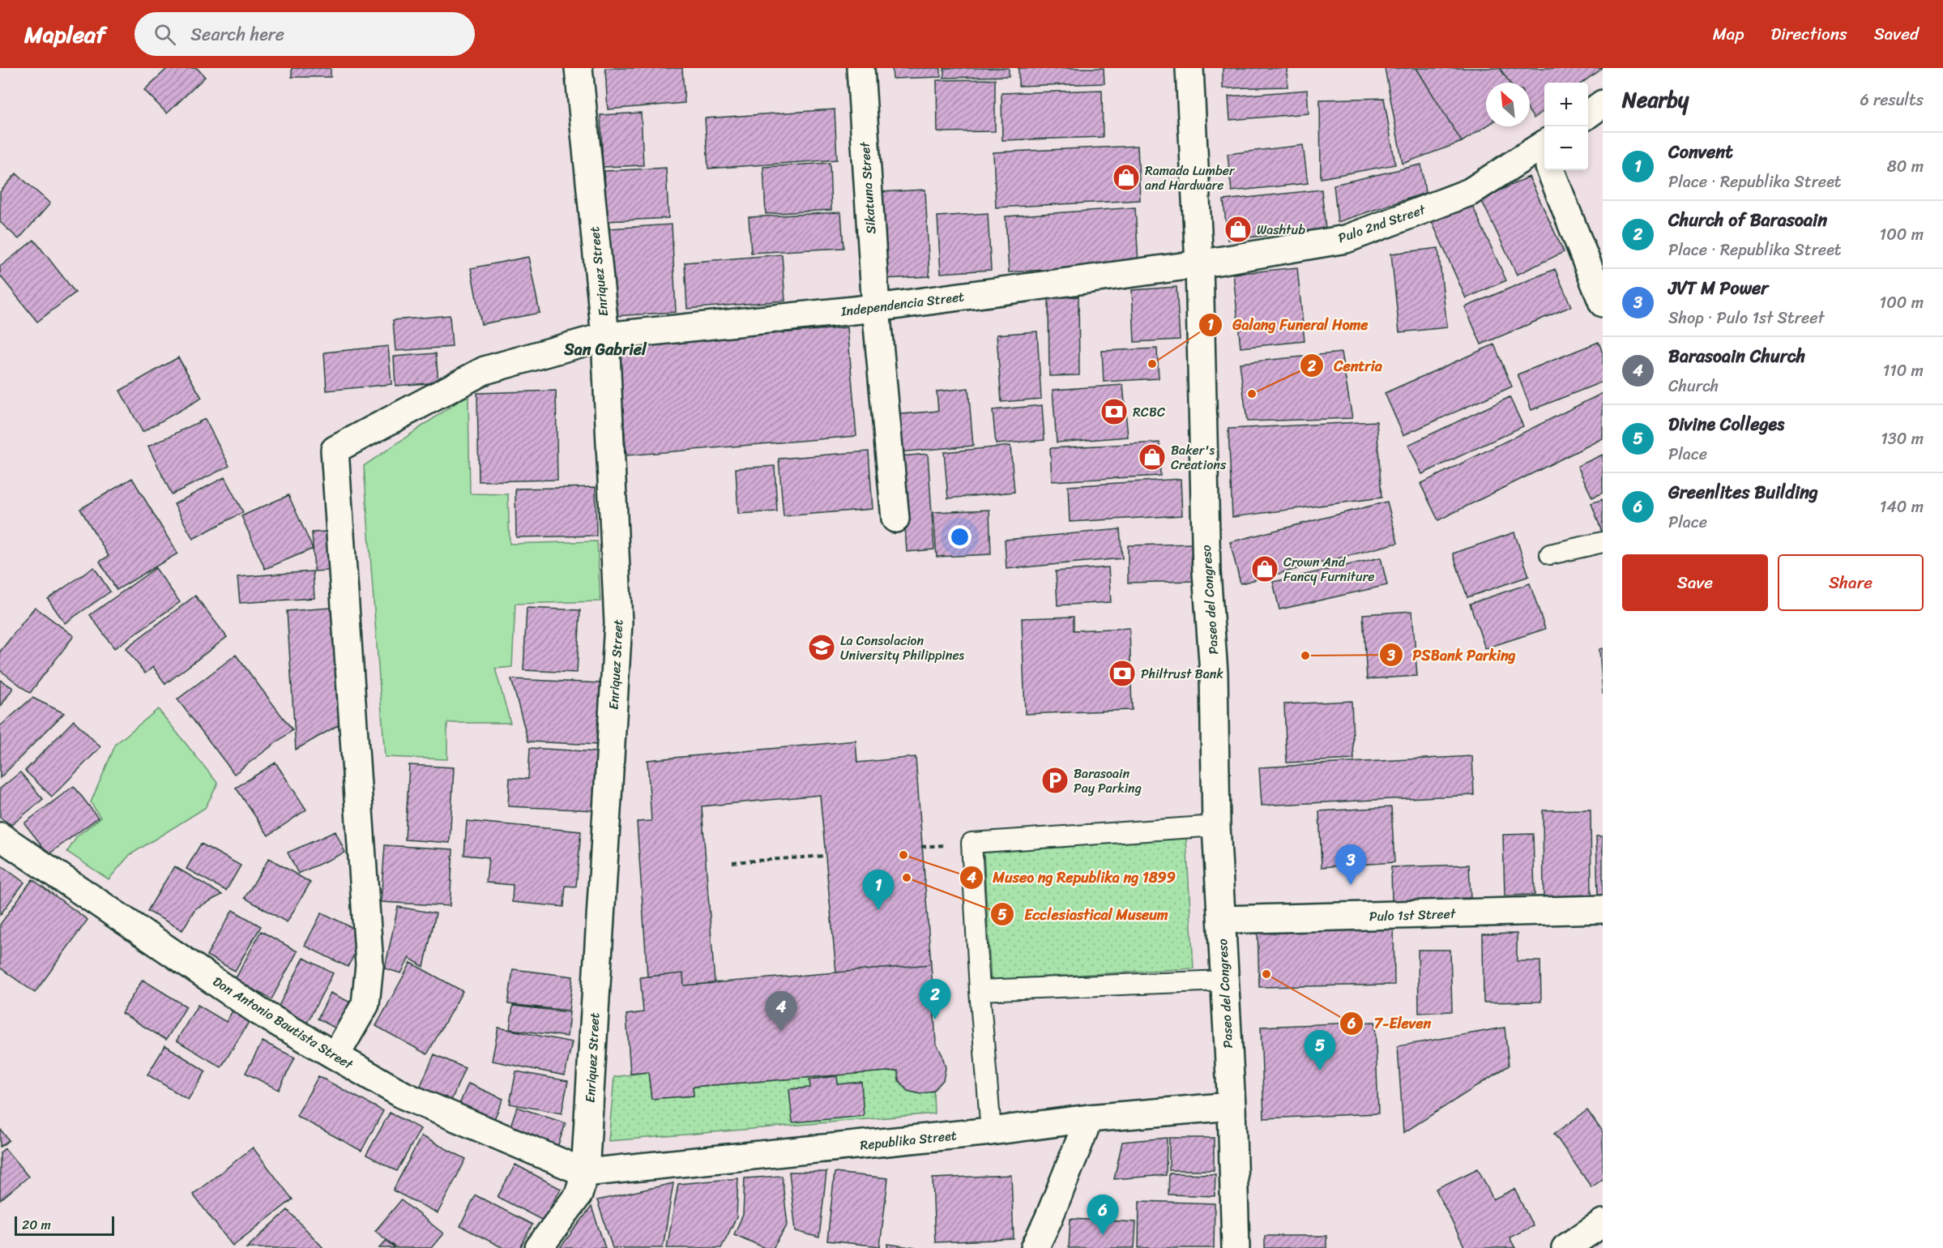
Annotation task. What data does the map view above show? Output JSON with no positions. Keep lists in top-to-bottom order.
{
  "streets": {
    "street": [
      "Sikatuna Street",
      "Pulo 2nd Street",
      "Enriquez Street",
      "Independencia Street",
      "Paseo del Congreso",
      "Pulo 1st Street",
      "Don Antonio Bautista Street",
      "Republika Street"
    ]
  },
  "crossings": [
    ["Sikatuna Street", "Independencia Street"],
    ["Pulo 2nd Street", "Independencia Street"],
    ["Pulo 2nd Street", "Paseo del Congreso"],
    ["Enriquez Street", "Independencia Street"],
    ["Enriquez Street", "Don Antonio Bautista Street"],
    ["Enriquez Street", "Republika Street"],
    ["Independencia Street", "Paseo del Congreso"],
    ["Independencia Street", "Don Antonio Bautista Street"],
    ["Paseo del Congreso", "Pulo 1st Street"],
    ["Paseo del Congreso", "Republika Street"],
    ["Don Antonio Bautista Street", "Republika Street"]
  ],
  "districts": ["San Gabriel"],
  "places": {
    "shop": [
      "Ramada Lumber and Hardware",
      "Washtub",
      "Baker's Creations",
      "Crown And Fancy Furniture"
    ],
    "other": [
      "Galang Funeral Home",
      "Centria",
      "PSBank Parking",
      "Museo ng Republika ng 1899",
      "Ecclesiastical Museum",
      "7-Eleven"
    ],
    "bank": ["RCBC", "Philtrust Bank"],
    "school or university": ["La Consolacion University Philippines"],
    "parking": ["Barasoain Pay Parking"]
  },
  "scale_bar": "20 m",
  "north": "top left",
  "page": {
    "header": "Mapleaf",
    "search": "Search here",
    "nav": ["Map", "Directions", "Saved"],
    "heading": ["Nearby", "6 results"],
    "map_buttons": ["+", "−"],
    "list": [
      {
        "mark": "1",
        "name": "Convent",
        "note": "Place · Republika Street",
        "value": "80 m"
      },
      {
        "mark": "2",
        "name": "Church of Barasoain",
        "note": "Place · Republika Street",
        "value": "100 m"
      },
      {
        "mark": "3",
        "name": "JVT M Power",
        "note": "Shop · Pulo 1st Street",
        "value": "100 m"
      },
      {
        "mark": "4",
        "name": "Barasoain Church",
        "note": "Church",
        "value": "110 m"
      },
      {
        "mark": "5",
        "name": "Divine Colleges",
        "note": "Place",
        "value": "130 m"
      },
      {
        "mark": "6",
        "name": "Greenlites Building",
        "note": "Place",
        "value": "140 m"
      }
    ],
    "buttons": ["Save", "Share"],
    "pins": [
      "3",
      "1",
      "2",
      "4",
      "5",
      "6"
    ],
    "scale": "20 m"
  }
}
